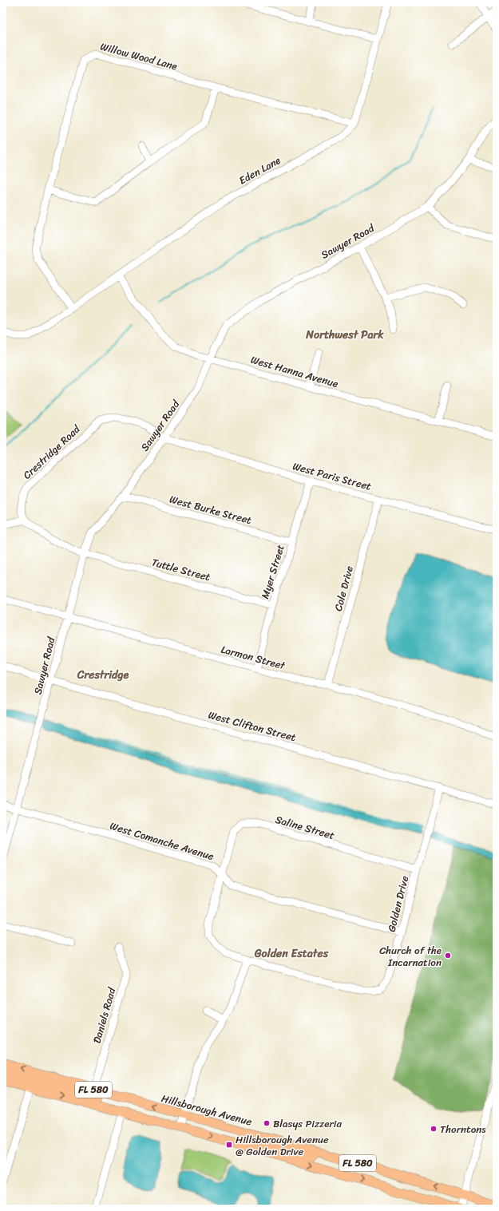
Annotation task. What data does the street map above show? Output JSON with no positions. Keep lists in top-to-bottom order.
{
  "streets": {
    "main road": ["FL 580", "Hillsborough Avenue"],
    "street": [
      "Willow Wood Lane",
      "Eden Lane",
      "Sawyer Road",
      "West Hanna Avenue",
      "Crestridge Road",
      "West Paris Street",
      "West Burke Street",
      "Tuttle Street",
      "Myer Street",
      "Cole Drive",
      "Larmon Street",
      "West Clifton Street",
      "Saline Street",
      "West Comanche Avenue",
      "Golden Drive",
      "Daniels Road"
    ]
  },
  "crossings": [
    ["Willow Wood Lane", "Eden Lane"],
    ["Eden Lane", "West Hanna Avenue"],
    ["Sawyer Road", "West Hanna Avenue"],
    ["Sawyer Road", "Crestridge Road"],
    ["Sawyer Road", "West Paris Street"],
    ["Sawyer Road", "West Burke Street"],
    ["Sawyer Road", "Tuttle Street"],
    ["Sawyer Road", "Larmon Street"],
    ["Sawyer Road", "West Clifton Street"],
    ["Sawyer Road", "West Comanche Avenue"],
    ["Crestridge Road", "West Paris Street"],
    ["West Paris Street", "Myer Street"],
    ["West Paris Street", "Cole Drive"],
    ["West Burke Street", "Myer Street"],
    ["Tuttle Street", "Myer Street"],
    ["Myer Street", "Larmon Street"],
    ["Cole Drive", "Larmon Street"],
    ["West Clifton Street", "Golden Drive"],
    ["Saline Street", "West Comanche Avenue"],
    ["Saline Street", "Golden Drive"],
    ["West Comanche Avenue", "Golden Drive"],
    ["Daniels Road", "Hillsborough Avenue"]
  ],
  "districts": ["Northwest Park", "Crestridge", "Golden Estates"],
  "places": {
    "other": ["Church of the Incarnation", "Blasys Pizzeria", "Thorntons"],
    "transit": ["Hillsborough Avenue @ Golden Drive"]
  }
}
